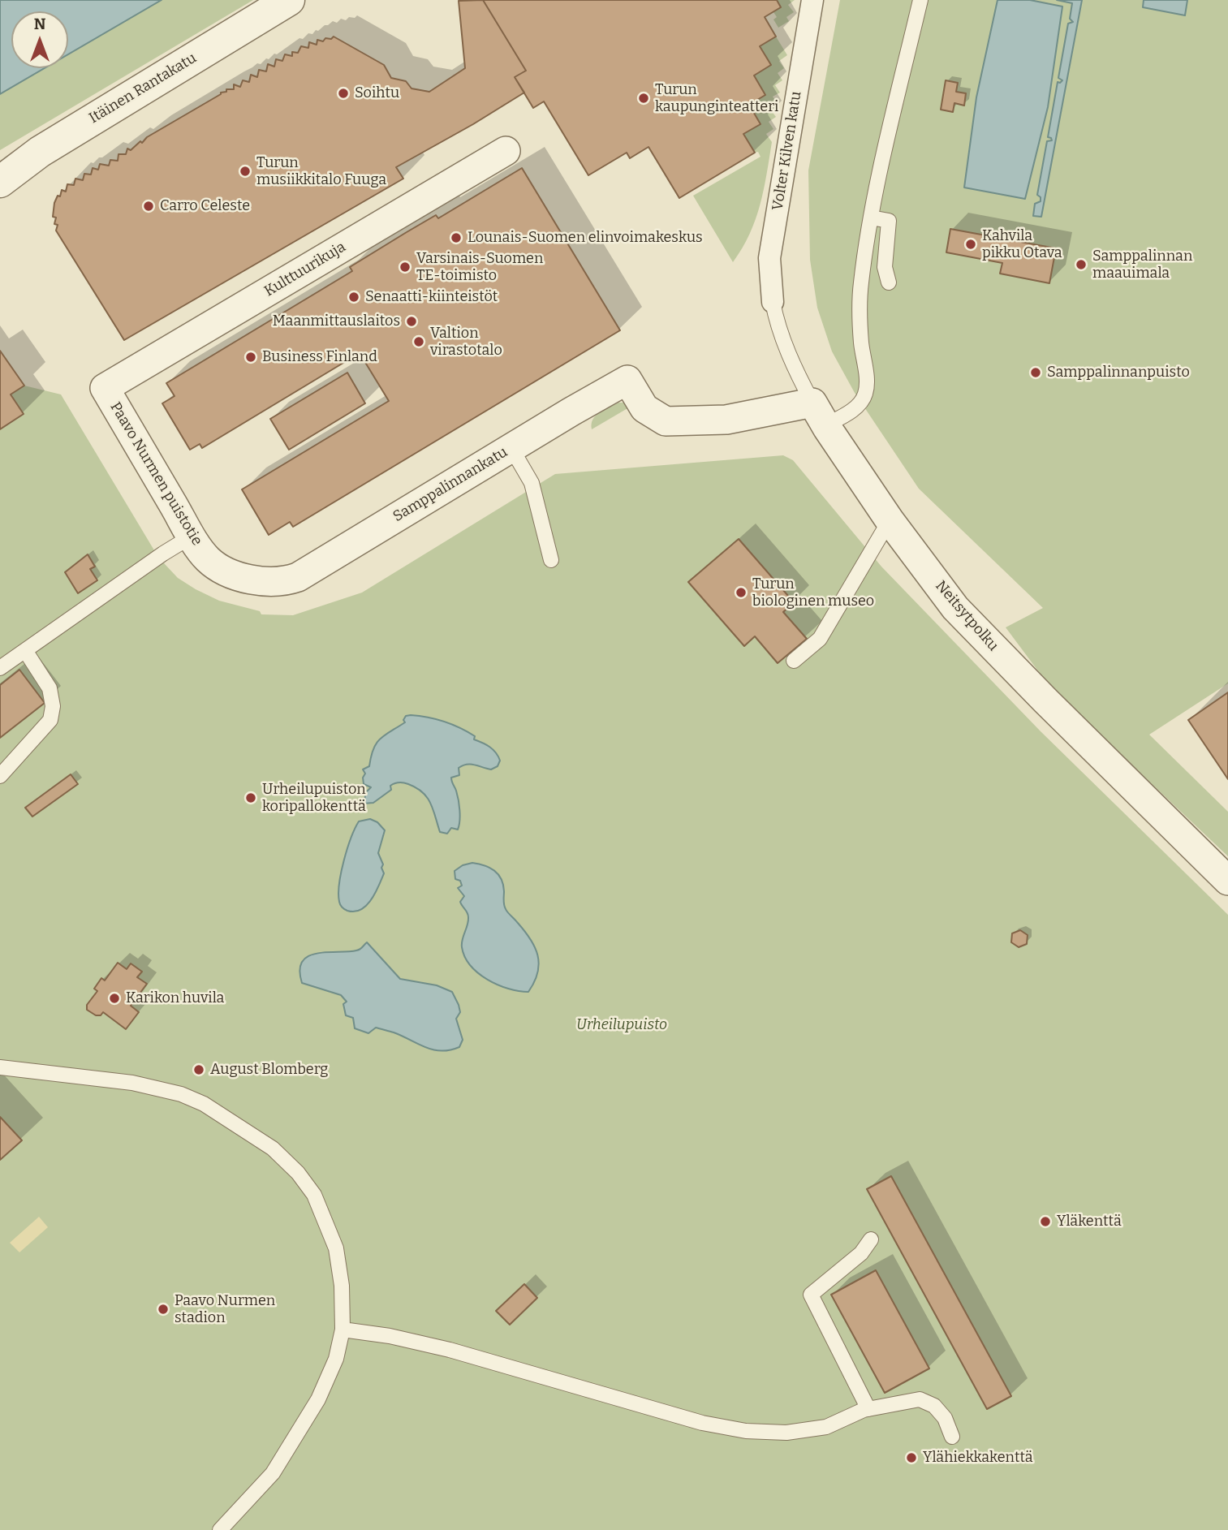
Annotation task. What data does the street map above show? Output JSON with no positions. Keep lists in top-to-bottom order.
{
  "streets": {
    "street": [
      "Itäinen Rantakatu",
      "Volter Kilven katu",
      "Kulttuurikuja",
      "Paavo Nurmen puistotie",
      "Samppalinnankatu",
      "Neitsytpolku"
    ]
  },
  "crossings": [
    ["Volter Kilven katu", "Neitsytpolku"],
    ["Kulttuurikuja", "Paavo Nurmen puistotie"],
    ["Paavo Nurmen puistotie", "Samppalinnankatu"],
    ["Samppalinnankatu", "Neitsytpolku"]
  ],
  "parks": ["Urheilupuisto"],
  "places": [
    "Soihtu",
    "Turun kaupunginteatteri",
    "Turun musiikkitalo Fuuga",
    "Carro Celeste",
    "Lounais-Suomen elinvoimakeskus",
    "Kahvila pikku Otava",
    "Samppalinnan maauimala",
    "Varsinais-Suomen TE-toimisto",
    "Senaatti-kiinteistöt",
    "Maanmittauslaitos",
    "Valtion virastotalo",
    "Business Finland",
    "Samppalinnanpuisto",
    "Turun biologinen museo",
    "Urheilupuiston koripallokenttä",
    "Karikon huvila",
    "August Blomberg",
    "Yläkenttä",
    "Paavo Nurmen stadion",
    "Ylähiekkakenttä"
  ],
  "north": "top"
}
